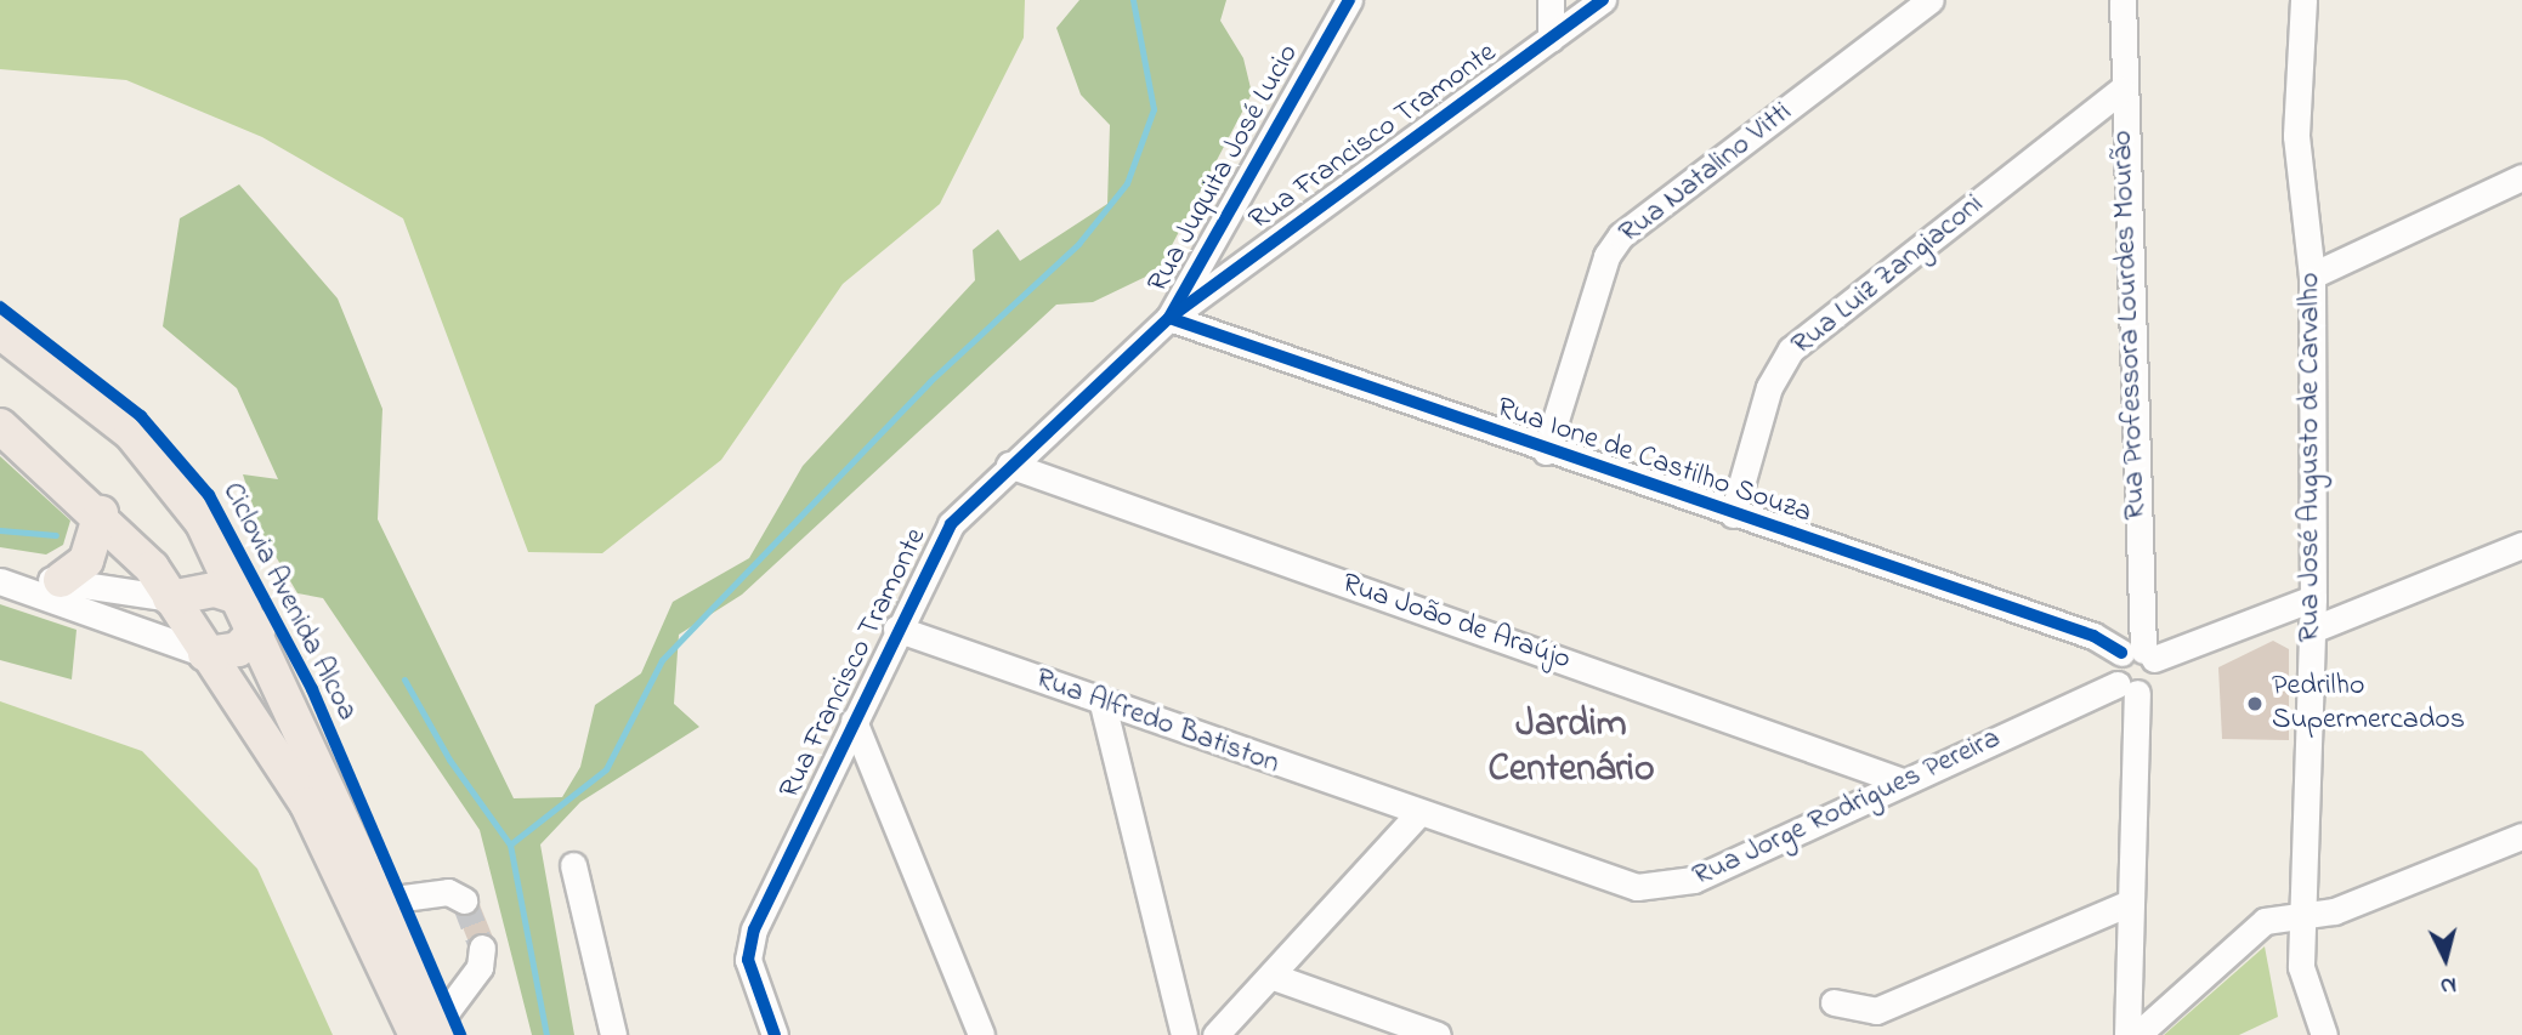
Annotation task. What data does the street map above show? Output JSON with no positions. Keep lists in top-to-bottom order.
{
  "streets": {
    "street": [
      "Rua Francisco Tramonte",
      "Rua Juquita José Lucio",
      "Rua Natalino Vitti",
      "Rua Luiz Zangiaconi",
      "Rua Professora Lourdes Mourão",
      "Rua José Augusto de Carvalho",
      "Rua Ione de Castilho Souza",
      "Rua João de Araújo",
      "Rua Alfredo Batiston",
      "Rua Jorge Rodrigues Pereira"
    ],
    "cycle path": ["Ciclovia Avenida Alcoa"]
  },
  "crossings": [
    ["Rua Francisco Tramonte", "Rua Juquita José Lucio"],
    ["Rua Francisco Tramonte", "Rua Ione de Castilho Souza"],
    ["Rua Francisco Tramonte", "Rua João de Araújo"],
    ["Rua Francisco Tramonte", "Rua Alfredo Batiston"],
    ["Rua Juquita José Lucio", "Rua Ione de Castilho Souza"],
    ["Rua Natalino Vitti", "Rua Ione de Castilho Souza"],
    ["Rua Luiz Zangiaconi", "Rua Professora Lourdes Mourão"],
    ["Rua Luiz Zangiaconi", "Rua Ione de Castilho Souza"],
    ["Rua Professora Lourdes Mourão", "Rua Ione de Castilho Souza"],
    ["Rua Professora Lourdes Mourão", "Rua Jorge Rodrigues Pereira"],
    ["Rua João de Araújo", "Rua Jorge Rodrigues Pereira"],
    ["Rua Alfredo Batiston", "Rua Jorge Rodrigues Pereira"]
  ],
  "districts": ["Jardim Centenário"],
  "places": ["Pedrilho Supermercados"],
  "north": "bottom"
}
